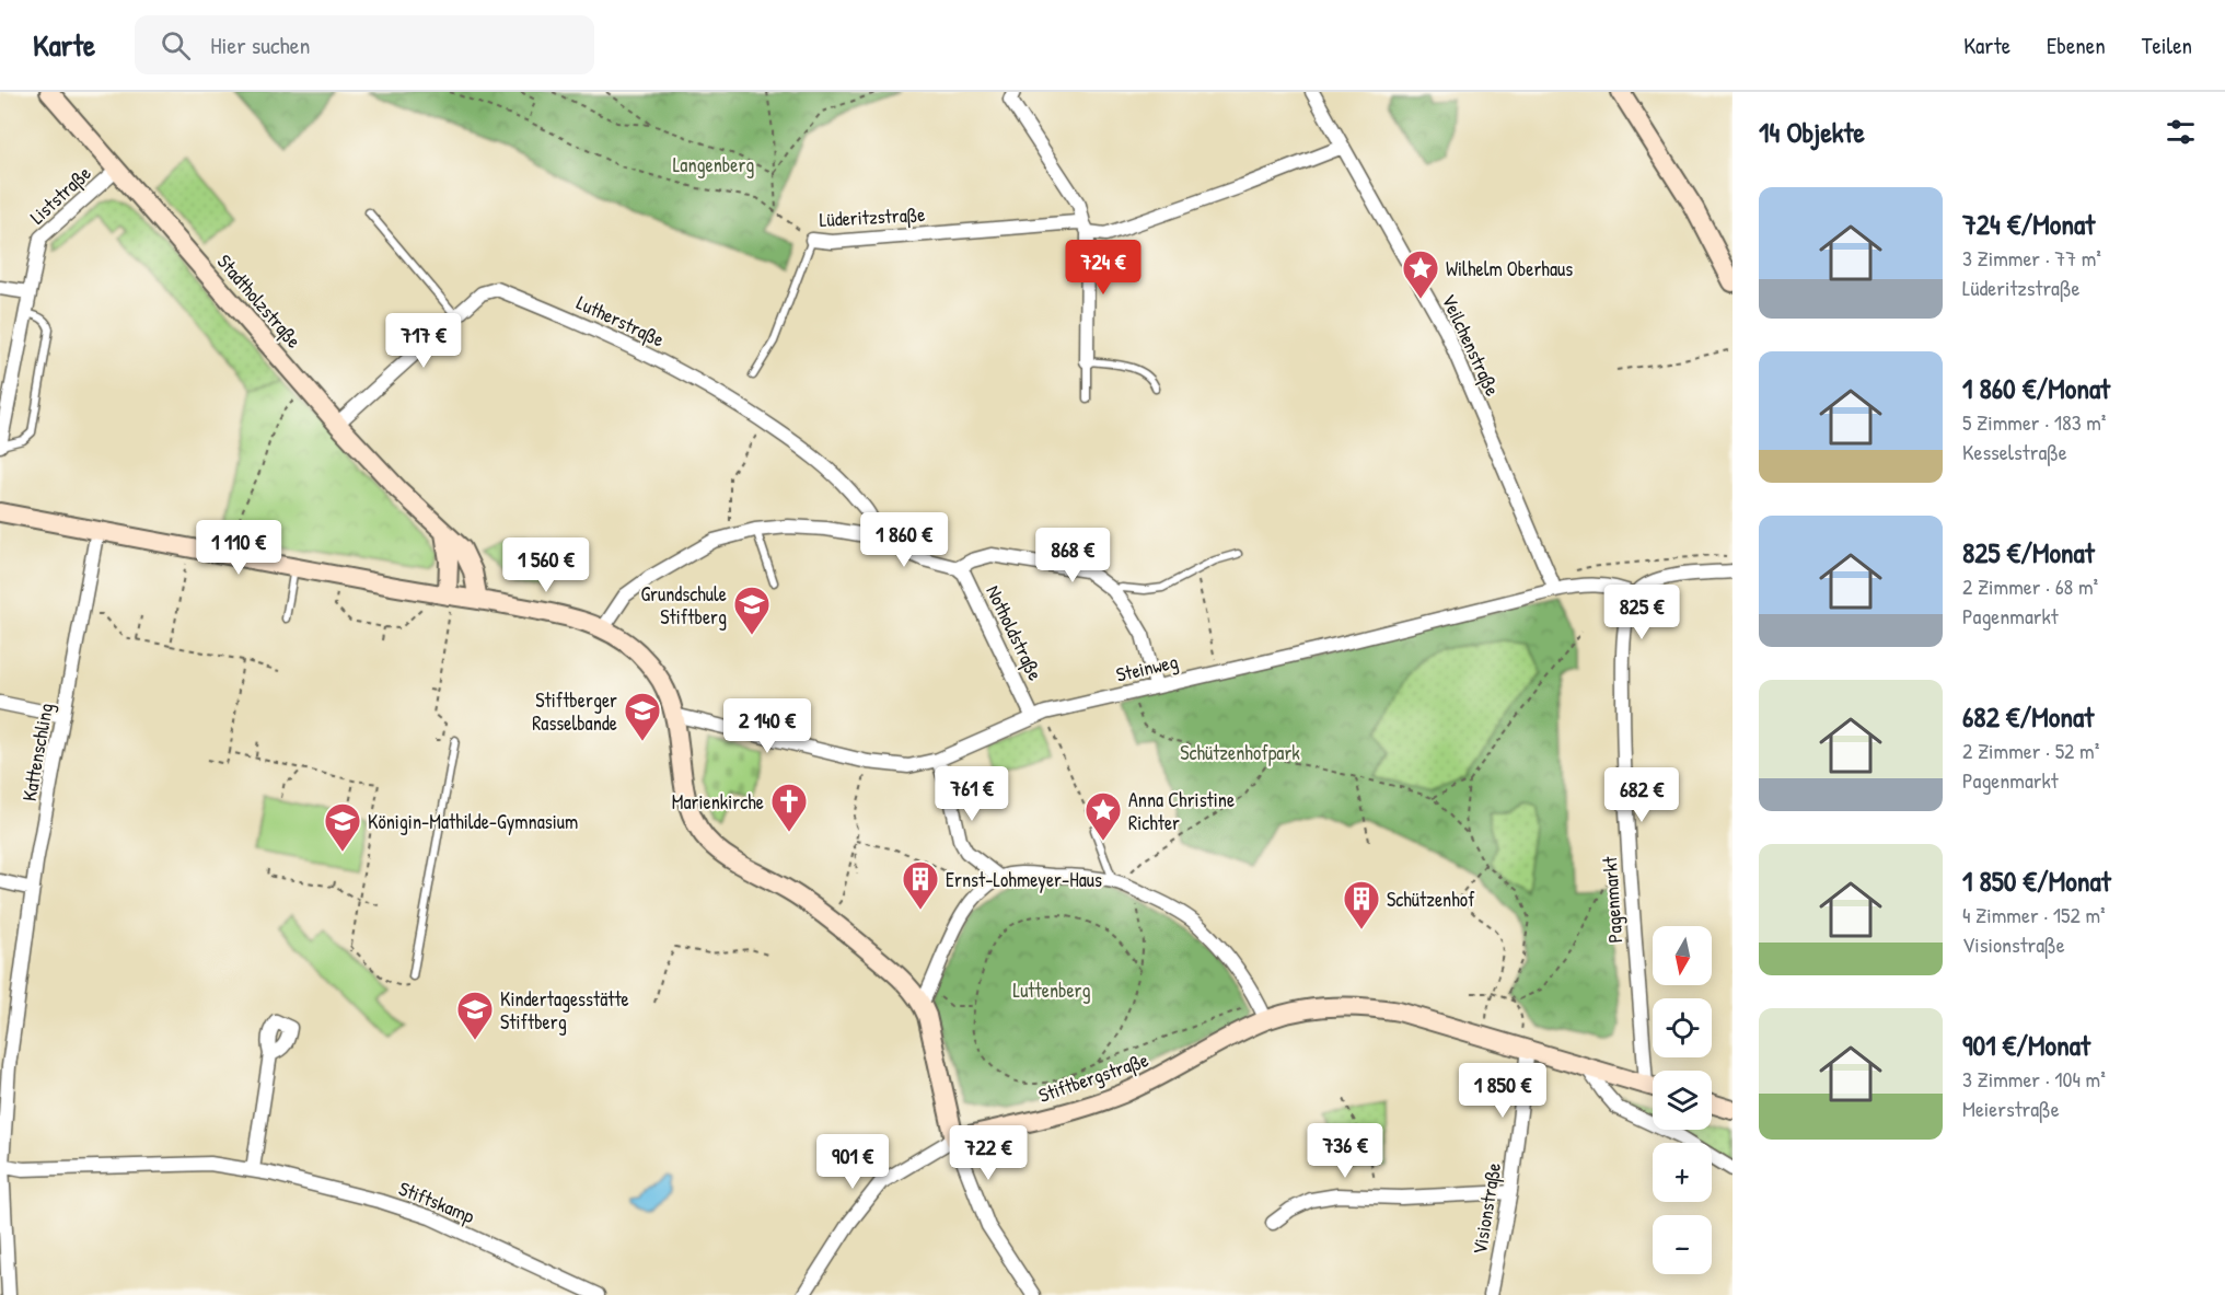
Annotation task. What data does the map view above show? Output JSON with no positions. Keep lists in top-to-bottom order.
{
  "streets": {
    "street": [
      "Liststraße",
      "Lüderitzstraße",
      "Stadtholzstraße",
      "Lutherstraße",
      "Veilchenstraße",
      "Notholdstraße",
      "Steinweg",
      "Kattenschling",
      "Pagenmarkt",
      "Stiftbergstraße",
      "Stiftskamp",
      "Visionstraße"
    ]
  },
  "crossings": [
    ["Liststraße", "Stadtholzstraße"],
    ["Lüderitzstraße", "Veilchenstraße"],
    ["Stadtholzstraße", "Lutherstraße"],
    ["Veilchenstraße", "Steinweg"],
    ["Notholdstraße", "Steinweg"],
    ["Steinweg", "Pagenmarkt"],
    ["Kattenschling", "Stiftskamp"],
    ["Pagenmarkt", "Stiftbergstraße"],
    ["Stiftbergstraße", "Visionstraße"]
  ],
  "parks": ["Langenberg", "Schützenhofpark", "Luttenberg"],
  "places": {
    "place": ["Wilhelm Oberhaus", "Anna Christine Richter"],
    "school or university": [
      "Grundschule Stiftberg",
      "Stiftberger Rasselbande",
      "Königin-Mathilde-Gymnasium",
      "Kindertagesstätte Stiftberg"
    ],
    "church": ["Marienkirche"],
    "building": ["Ernst-Lohmeyer-Haus", "Schützenhof"]
  },
  "north": "bottom",
  "page": {
    "header": "Karte",
    "search": "Hier suchen",
    "nav": ["Karte", "Ebenen", "Teilen"],
    "heading": "14 Objekte",
    "list": [
      {
        "name": "724 €/Monat",
        "note": "3 Zimmer · 77 m² · Lüderitzstraße"
      },
      {
        "name": "1 860 €/Monat",
        "note": "5 Zimmer · 183 m² · Kesselstraße"
      },
      {
        "name": "825 €/Monat",
        "note": "2 Zimmer · 68 m² · Pagenmarkt"
      },
      {
        "name": "682 €/Monat",
        "note": "2 Zimmer · 52 m² · Pagenmarkt"
      },
      {
        "name": "1 850 €/Monat",
        "note": "4 Zimmer · 152 m² · Visionstraße"
      },
      {
        "name": "901 €/Monat",
        "note": "3 Zimmer · 104 m² · Meierstraße"
      }
    ],
    "price": [
      "724 €",
      "717 €",
      "1 860 €",
      "1 110 €",
      "868 €",
      "1 560 €",
      "825 €",
      "2 140 €",
      "761 €",
      "682 €",
      "1 850 €",
      "736 €",
      "722 €",
      "901 €"
    ],
    "map_buttons": ["+", "−"]
  }
}
